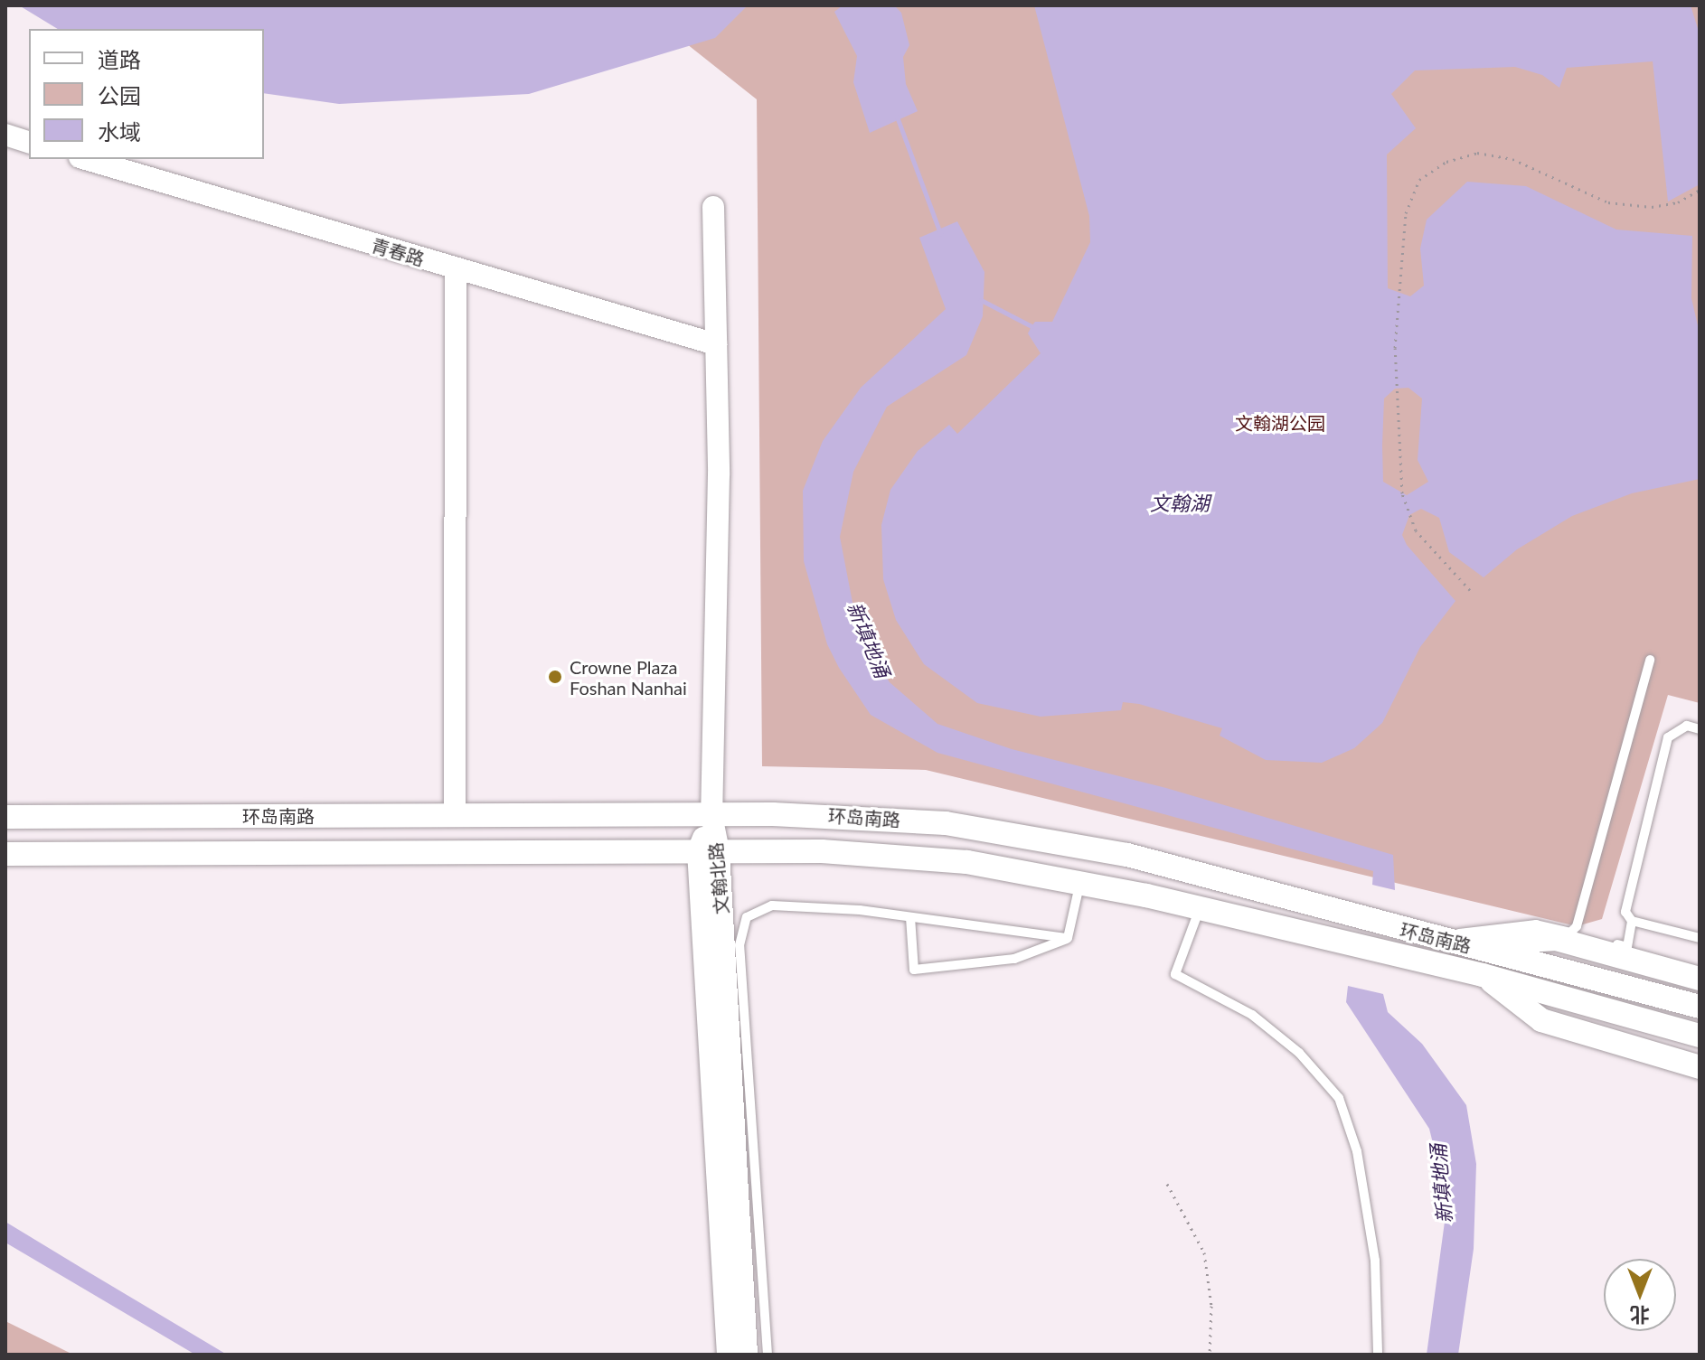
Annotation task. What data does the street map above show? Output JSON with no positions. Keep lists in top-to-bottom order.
{
  "streets": {
    "main road": ["环岛南路"],
    "street": ["青春路", "文翰北路"]
  },
  "crossings": [
    ["青春路", "文翰北路"],
    ["环岛南路", "文翰北路"]
  ],
  "water": ["文翰湖", "新填地涌"],
  "parks": ["文翰湖公园"],
  "places": ["Crowne Plaza Foshan Nanhai"],
  "legend": ["道路", "公园", "水域"],
  "north": "bottom"
}
